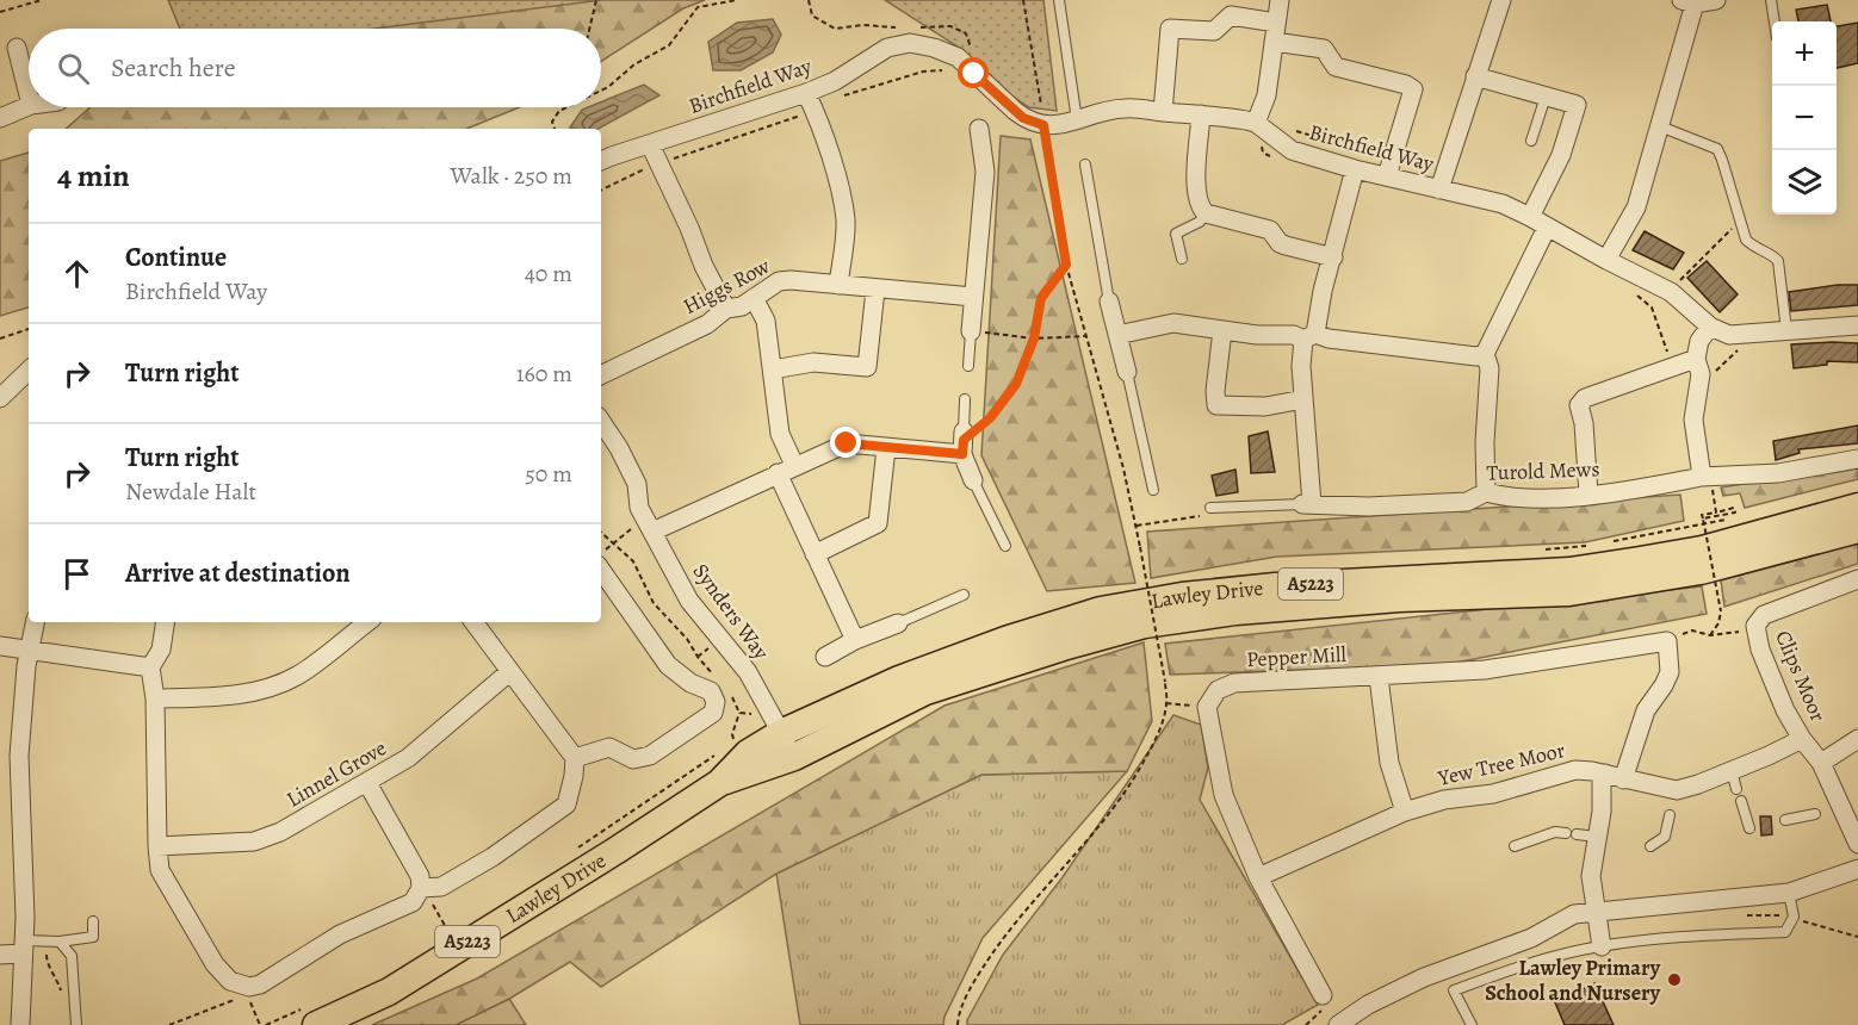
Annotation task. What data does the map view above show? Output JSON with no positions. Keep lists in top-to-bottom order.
{
  "streets": {
    "main road": ["A5223", "Lawley Drive"],
    "street": [
      "Birchfield Way",
      "Higgs Row",
      "Turold Mews",
      "Synders Way",
      "Pepper Mill",
      "Clips Moor",
      "Yew Tree Moor",
      "Linnel Grove"
    ]
  },
  "crossings": [
    ["Lawley Drive", "Synders Way"],
    ["Clips Moor", "Yew Tree Moor"]
  ],
  "places": ["Lawley Primary School and Nursery"],
  "page": {
    "map_buttons": ["+", "−"],
    "search": "Search here",
    "heading": ["4 min", "Walk · 250 m"],
    "list": [
      ["Continue", "Birchfield Way", "40 m"],
      ["Turn right", "160 m"],
      ["Turn right", "Newdale Halt", "50 m"],
      "Arrive at destination"
    ]
  }
}
